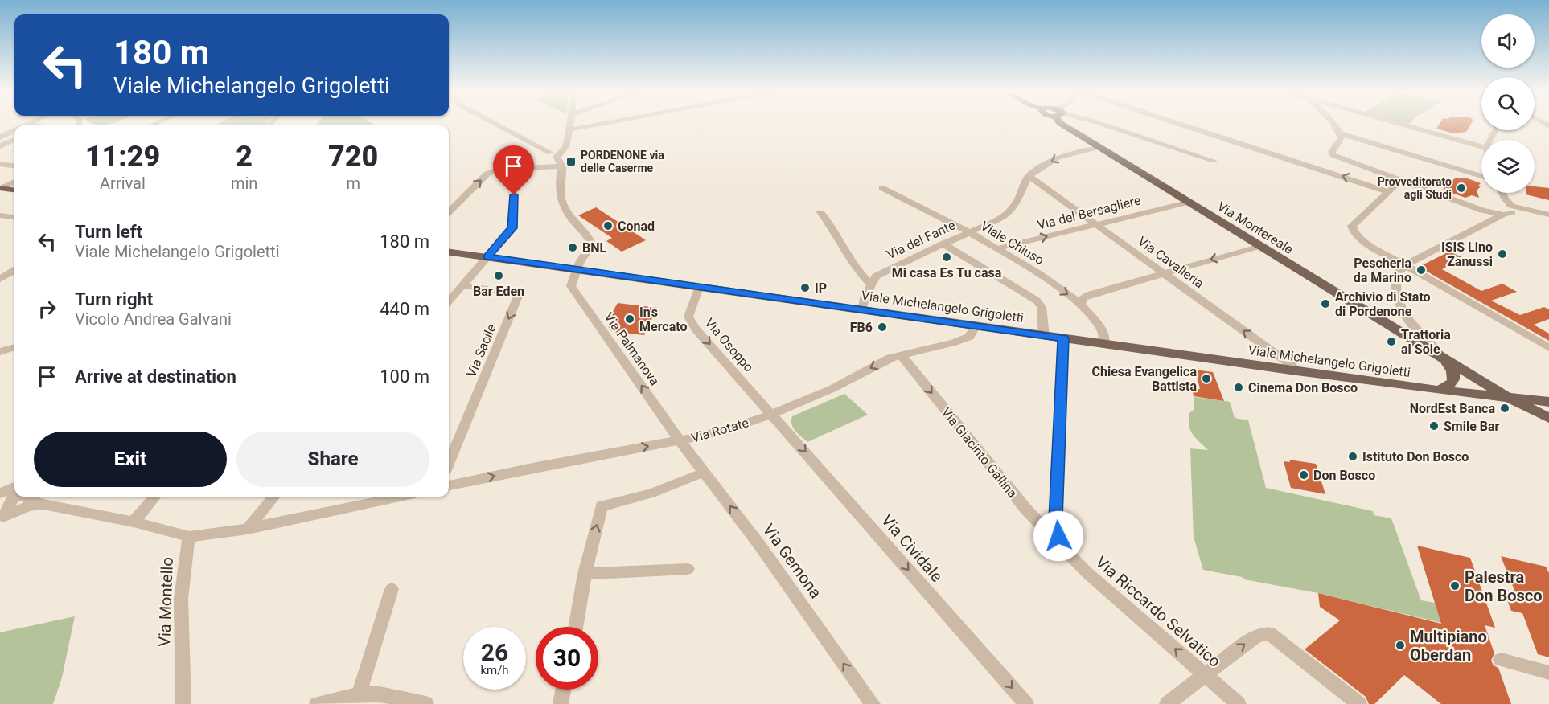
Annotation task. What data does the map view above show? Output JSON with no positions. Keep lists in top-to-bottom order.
{
  "streets": {
    "main road": ["Via Montereale", "Viale Michelangelo Grigoletti"],
    "street": [
      "Via del Bersagliere",
      "Via del Fante",
      "Viale Chiuso",
      "Via Cavalleria",
      "Via Osoppo",
      "Via Palmanova",
      "Via Sacile",
      "Via Rotate",
      "Via Giacinto Gallina",
      "Via Cividale",
      "Via Gemona",
      "Via Montello",
      "Via Riccardo Selvatico"
    ]
  },
  "crossings": [
    ["Via del Bersagliere", "Via Montereale"],
    ["Via del Bersagliere", "Viale Chiuso"],
    ["Via del Bersagliere", "Via Cavalleria"],
    ["Via Montereale", "Viale Michelangelo Grigoletti"],
    ["Via del Fante", "Viale Chiuso"],
    ["Via del Fante", "Via Cavalleria"],
    ["Viale Chiuso", "Viale Michelangelo Grigoletti"],
    ["Via Cavalleria", "Viale Michelangelo Grigoletti"],
    ["Viale Michelangelo Grigoletti", "Via Osoppo"],
    ["Viale Michelangelo Grigoletti", "Via Palmanova"],
    ["Viale Michelangelo Grigoletti", "Via Rotate"],
    ["Via Osoppo", "Via Rotate"],
    ["Via Osoppo", "Via Cividale"],
    ["Via Palmanova", "Via Rotate"],
    ["Via Palmanova", "Via Gemona"],
    ["Via Rotate", "Via Giacinto Gallina"],
    ["Via Rotate", "Via Cividale"],
    ["Via Rotate", "Via Gemona"],
    ["Via Giacinto Gallina", "Via Riccardo Selvatico"]
  ],
  "one_way": [
    "Via Cavalleria",
    "Via Osoppo",
    "Via Palmanova",
    "Via Giacinto Gallina",
    "Via Cividale",
    "Via Gemona",
    "Via Riccardo Selvatico"
  ],
  "places": {
    "transit": ["PORDENONE via delle Caserme"],
    "other": [
      "Provveditorato agli Studi",
      "Conad",
      "BNL",
      "ISIS Lino Zanussi",
      "Mi casa Es Tu casa",
      "Pescheria da Marino",
      "Bar Eden",
      "IP",
      "Archivio di Stato di Pordenone",
      "In's Mercato",
      "FB6",
      "Trattoria al Sole",
      "Chiesa Evangelica Battista",
      "Cinema Don Bosco",
      "NordEst Banca",
      "Smile Bar",
      "Istituto Don Bosco",
      "Don Bosco",
      "Palestra Don Bosco",
      "Multipiano Oberdan"
    ]
  },
  "page": {
    "turn": ["180 m", "Viale Michelangelo Grigoletti"],
    "eta": [
      "11:29",
      "Arrival",
      "2",
      "min",
      "720",
      "m"
    ],
    "list": [
      {
        "name": "Turn left",
        "note": "Viale Michelangelo Grigoletti",
        "value": "180 m"
      },
      {
        "name": "Turn right",
        "note": "Vicolo Andrea Galvani",
        "value": "440 m"
      },
      {
        "name": "Arrive at destination",
        "value": "100 m"
      }
    ],
    "buttons": ["Exit", "Share"],
    "speed": "26 km/h",
    "limit": "30"
  }
}
